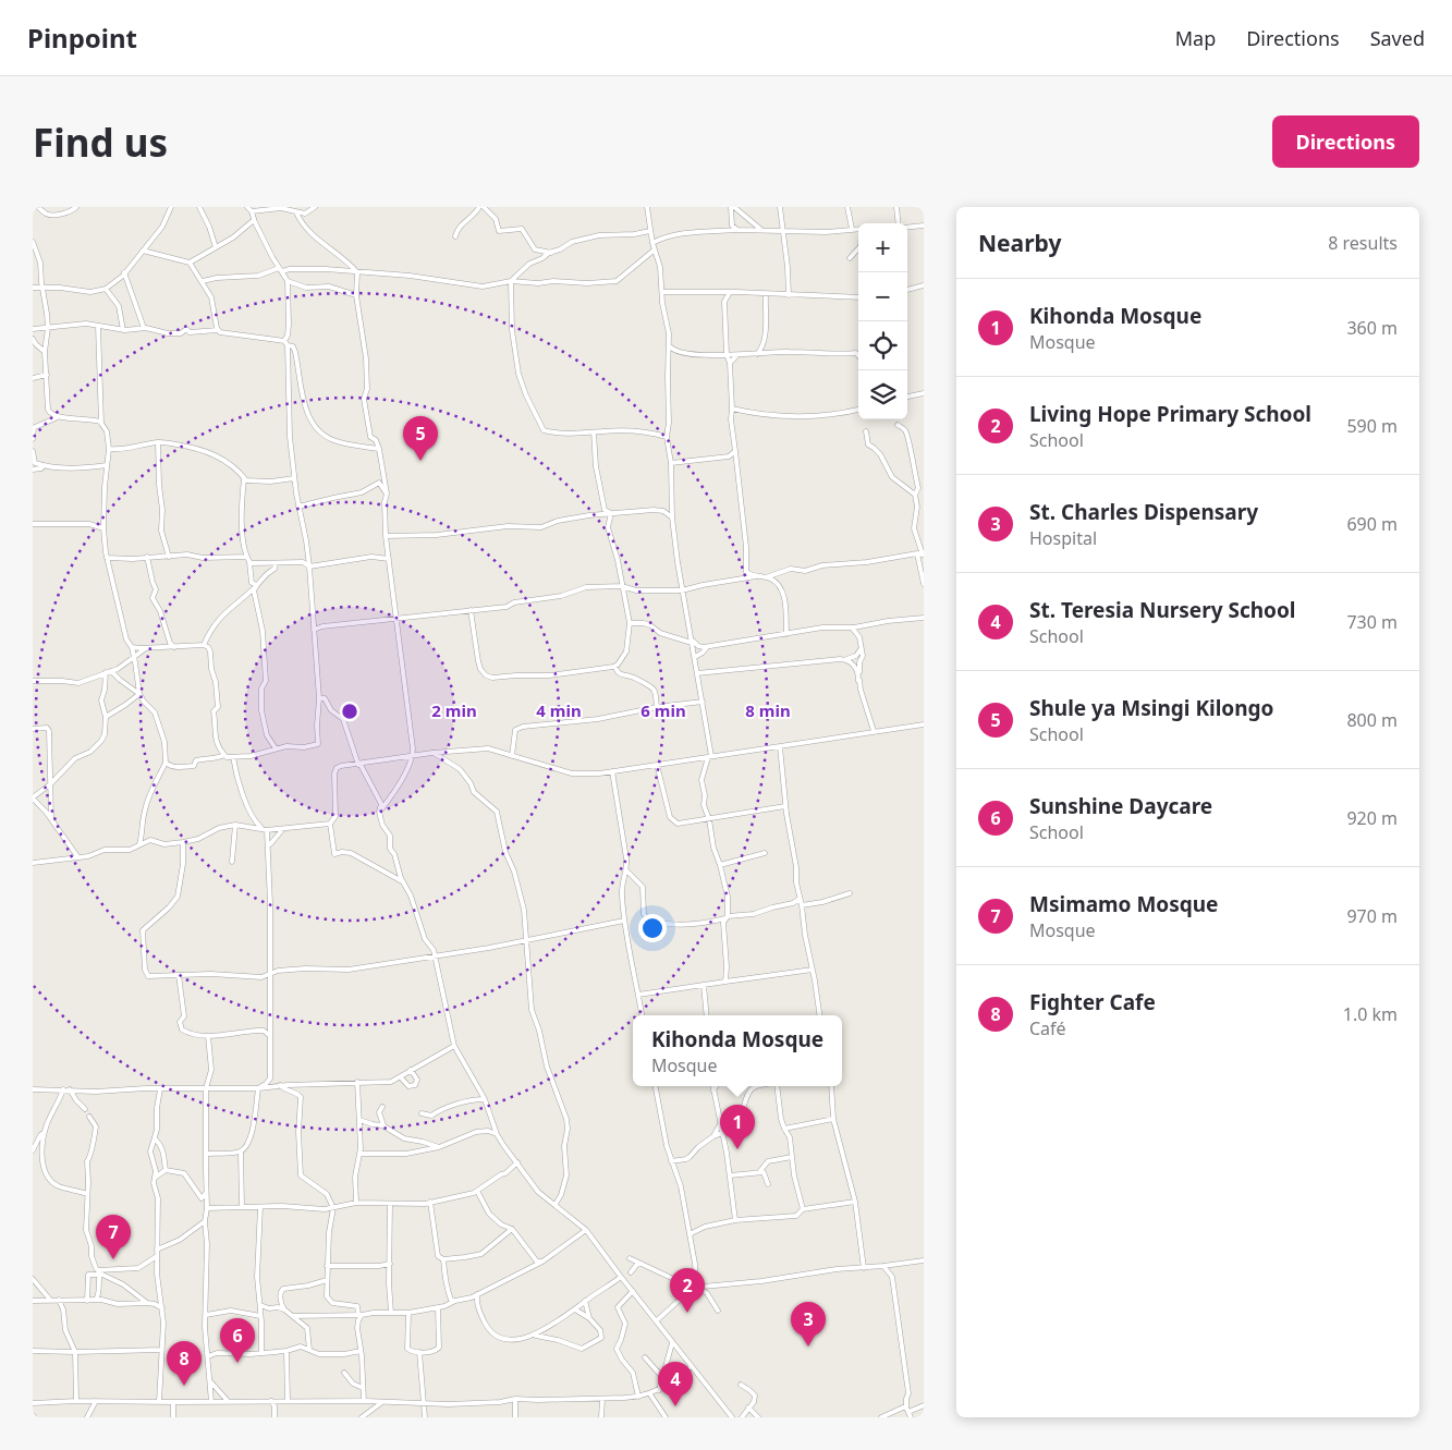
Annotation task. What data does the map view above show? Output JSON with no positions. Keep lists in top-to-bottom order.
{
  "page": {
    "header": "Pinpoint",
    "nav": ["Map", "Directions", "Saved"],
    "buttons": "Directions",
    "title": "Find us",
    "heading": ["Nearby", "8 results"],
    "map_buttons": ["+", "−"],
    "list": [
      {
        "mark": "1",
        "name": "Kihonda Mosque",
        "note": "Mosque",
        "value": "360 m"
      },
      {
        "mark": "2",
        "name": "Living Hope Primary School",
        "note": "School",
        "value": "590 m"
      },
      {
        "mark": "3",
        "name": "St. Charles Dispensary",
        "note": "Hospital",
        "value": "690 m"
      },
      {
        "mark": "4",
        "name": "St. Teresia Nursery School",
        "note": "School",
        "value": "730 m"
      },
      {
        "mark": "5",
        "name": "Shule ya Msingi Kilongo",
        "note": "School",
        "value": "800 m"
      },
      {
        "mark": "6",
        "name": "Sunshine Daycare",
        "note": "School",
        "value": "920 m"
      },
      {
        "mark": "7",
        "name": "Msimamo Mosque",
        "note": "Mosque",
        "value": "970 m"
      },
      {
        "mark": "8",
        "name": "Fighter Cafe",
        "note": "Café",
        "value": "1.0 km"
      }
    ],
    "pins": [
      "5",
      "1",
      "7",
      "2",
      "3",
      "6",
      "8",
      "4"
    ],
    "popup": ["Kihonda Mosque", "Mosque"]
  },
  "rings": [
    "2 min",
    "4 min",
    "6 min",
    "8 min"
  ]
}
